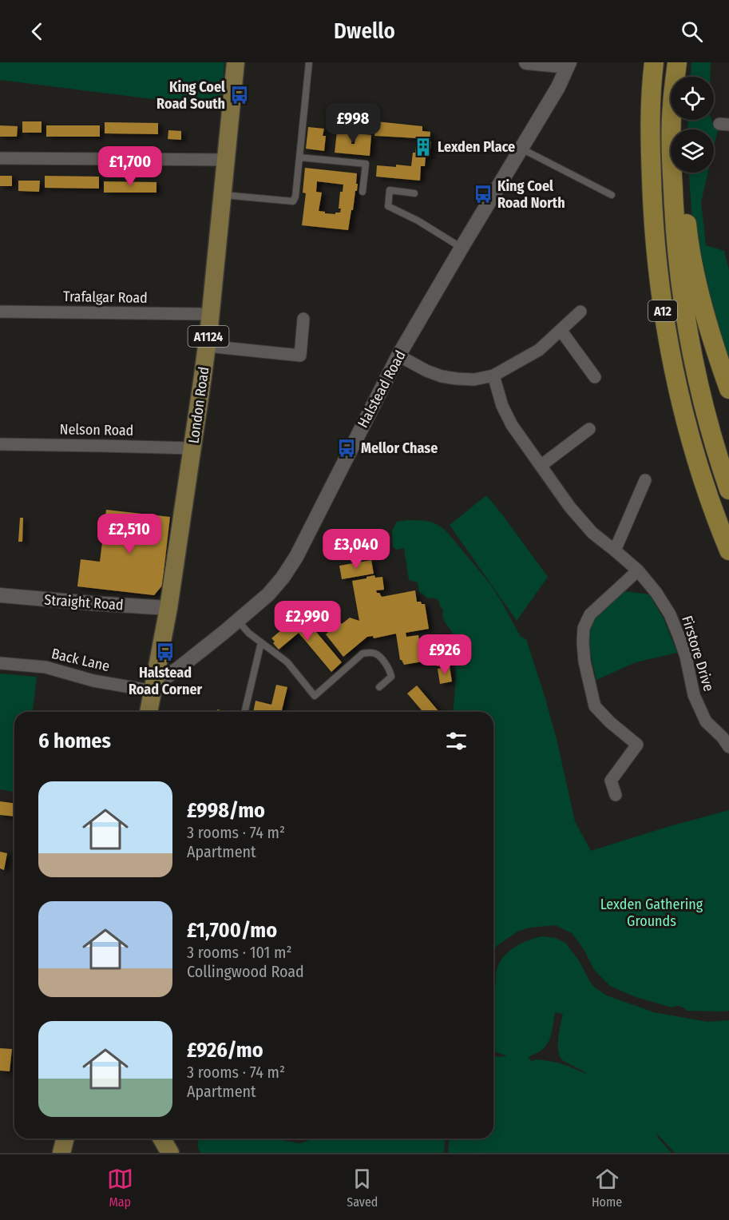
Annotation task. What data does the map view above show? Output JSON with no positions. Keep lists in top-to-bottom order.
{
  "streets": {
    "highway": ["A12"],
    "main road": ["A1124", "London Road"],
    "street": [
      "Trafalgar Road",
      "Halstead Road",
      "Nelson Road",
      "Straight Road",
      "Firstore Drive",
      "Back Lane"
    ]
  },
  "crossings": [
    ["Trafalgar Road", "London Road"],
    ["Halstead Road", "London Road"],
    ["Halstead Road", "Back Lane"],
    ["London Road", "Nelson Road"],
    ["London Road", "Straight Road"],
    ["London Road", "Back Lane"]
  ],
  "parks": ["Lexden Gathering Grounds"],
  "places": {
    "bus stop": [
      "King Coel Road South",
      "King Coel Road North",
      "Mellor Chase",
      "Halstead Road Corner"
    ],
    "building": ["Lexden Place"]
  },
  "page": {
    "header": "Dwello",
    "price": [
      "£998",
      "£1,700",
      "£2,510",
      "£3,040",
      "£2,990",
      "£926"
    ],
    "heading": "6 homes",
    "list": [
      {
        "name": "£998/mo",
        "note": "3 rooms · 74 m² · Apartment"
      },
      {
        "name": "£1,700/mo",
        "note": "3 rooms · 101 m² · Collingwood Road"
      },
      {
        "name": "£926/mo",
        "note": "3 rooms · 74 m² · Apartment"
      }
    ],
    "tabs": ["Map", "Saved", "Home"]
  }
}
